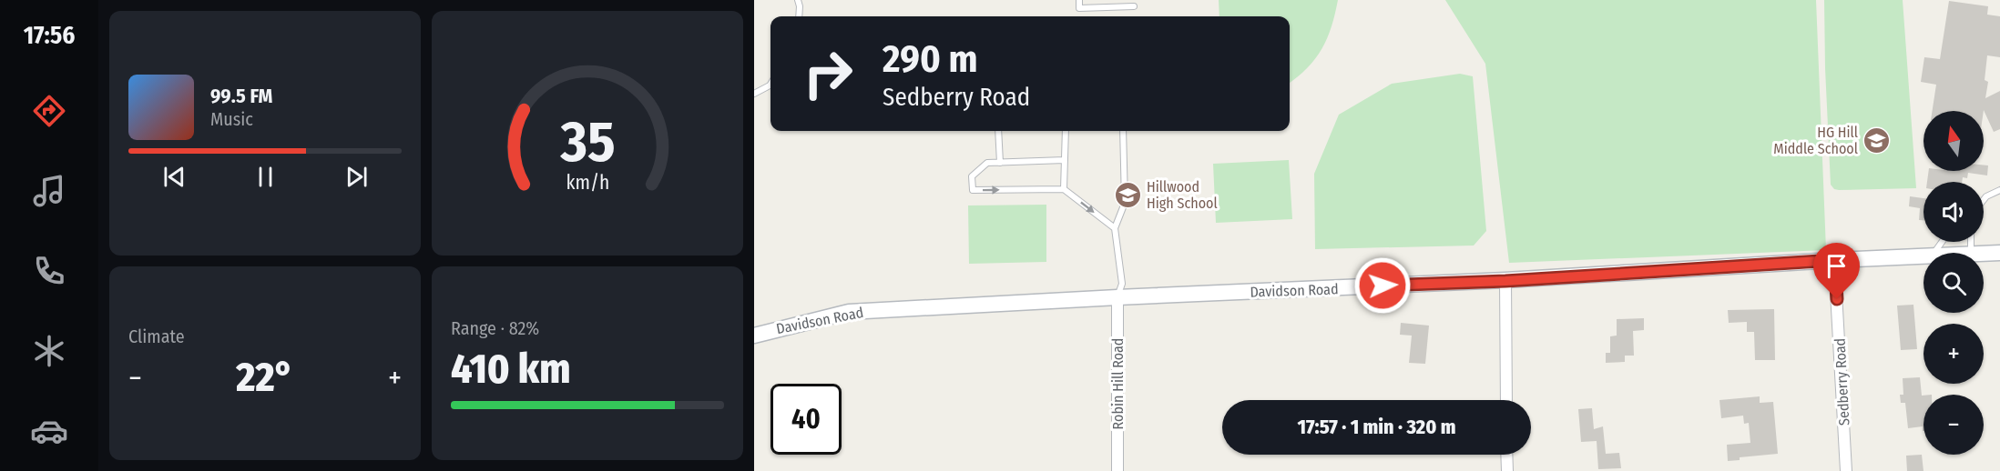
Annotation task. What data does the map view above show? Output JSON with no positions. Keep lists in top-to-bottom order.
{
  "streets": {
    "street": ["Davidson Road", "Sedberry Road", "Robin Hill Road"]
  },
  "crossings": [
    ["Davidson Road", "Sedberry Road"],
    ["Davidson Road", "Robin Hill Road"]
  ],
  "places": {
    "school or university": ["HG Hill Middle School", "Hillwood High School"]
  },
  "north": "top",
  "page": {
    "tabs": "17:56",
    "turn": ["290 m", "Sedberry Road"],
    "song": ["99.5 FM", "Music"],
    "map_buttons": ["+", "−"],
    "tile": [
      "Climate",
      ["Range · 82%", "410 km"]
    ],
    "heat": ["−", "22°", "+"],
    "limit": "40",
    "trip": "17:57 · 1 min · 320 m",
    "gauge": ["35", "km/h"]
  }
}
